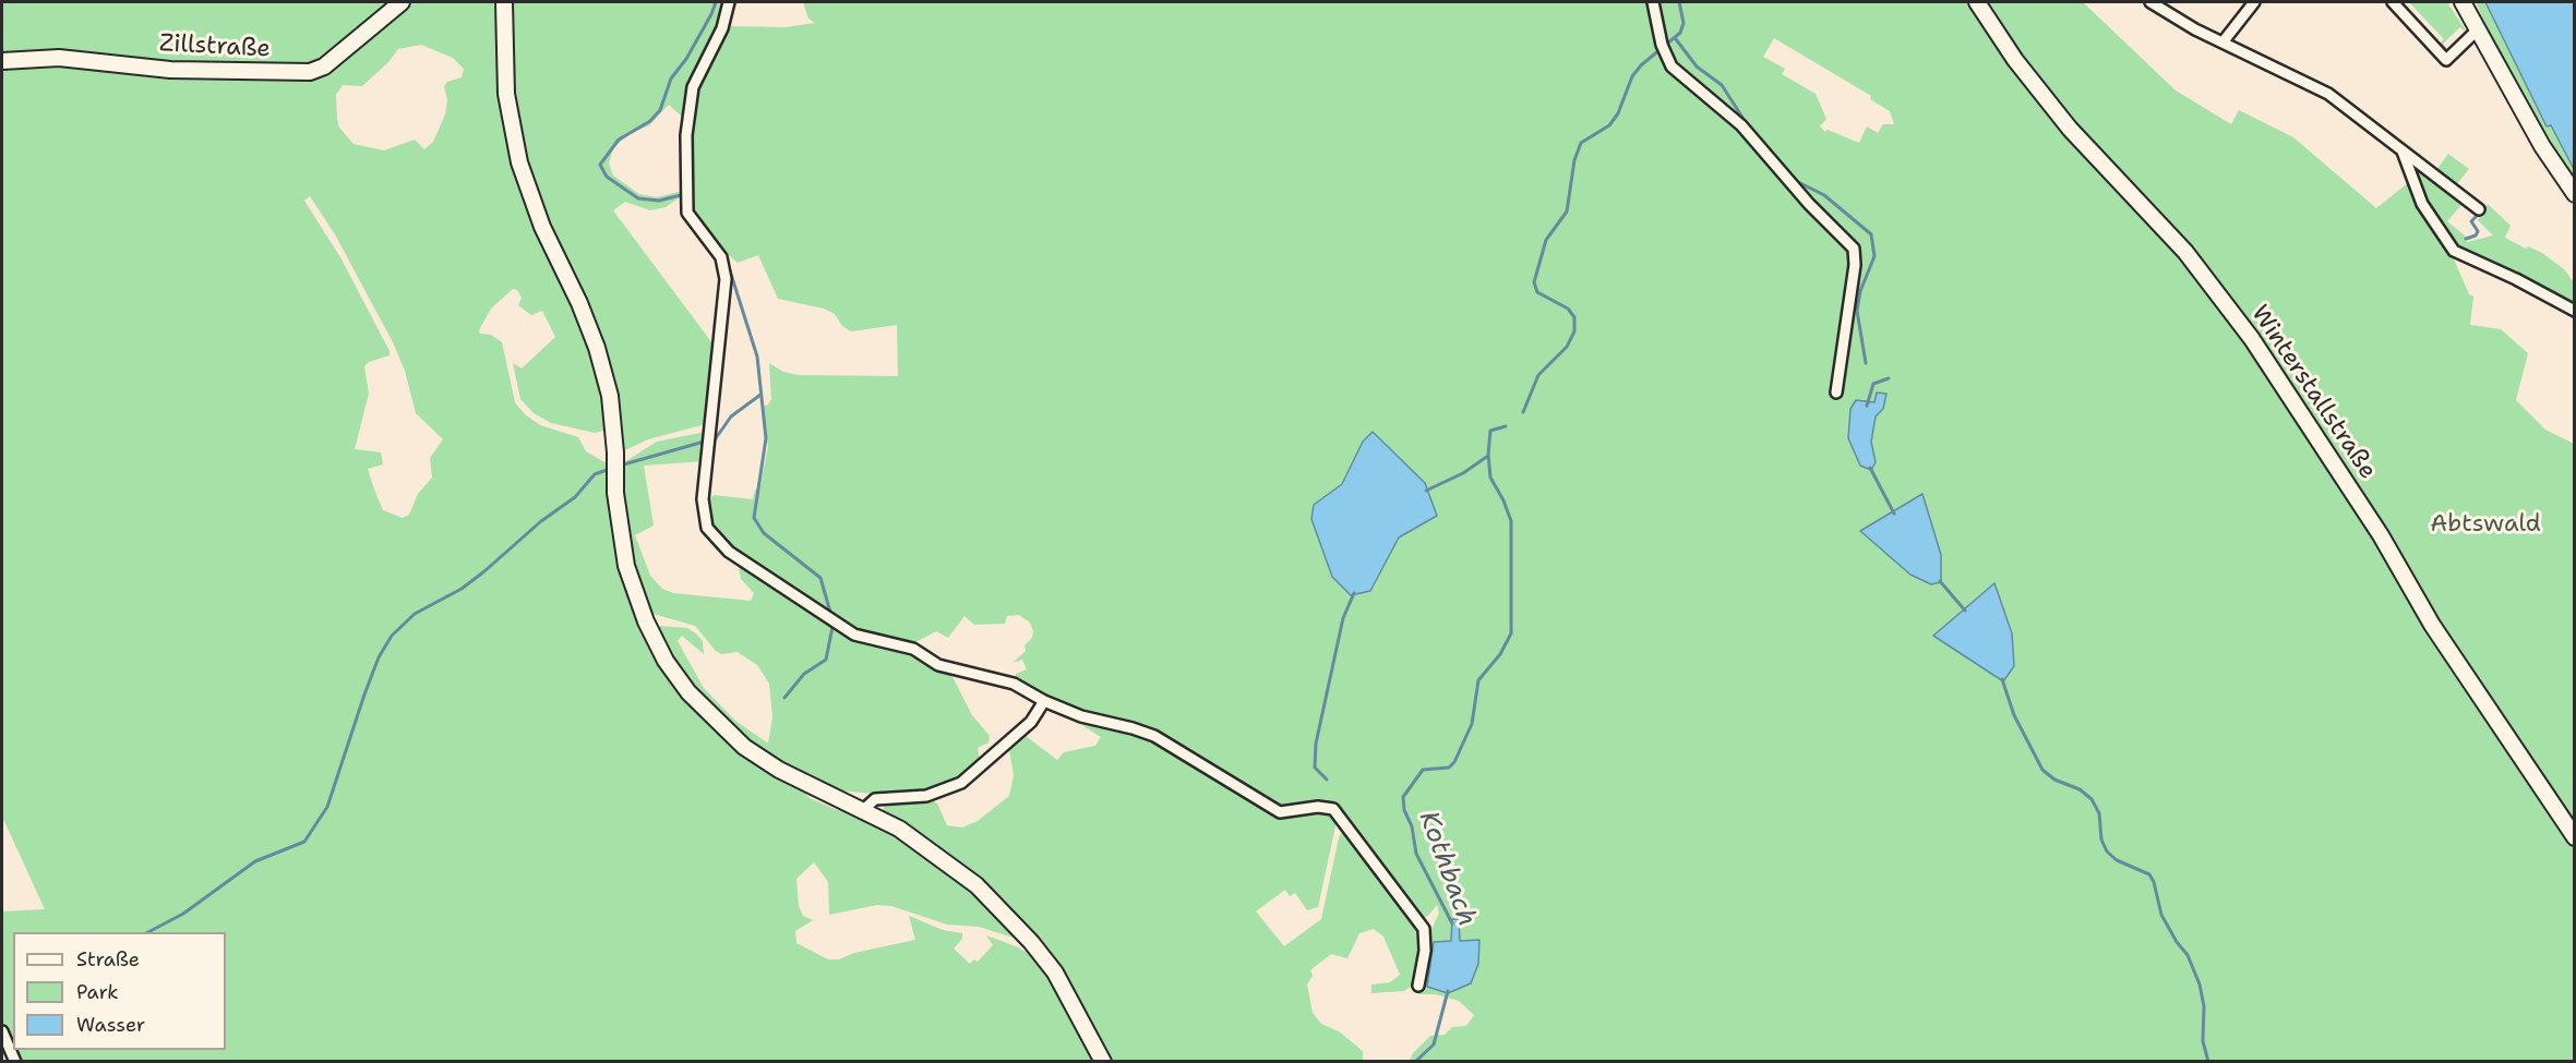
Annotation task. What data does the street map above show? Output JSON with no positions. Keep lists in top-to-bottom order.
{
  "streets": {
    "street": ["Zillstraße", "Winterstallstraße"]
  },
  "water": ["Kothbach"],
  "parks": ["Abtswald"],
  "legend": ["Straße", "Park", "Wasser"]
}
